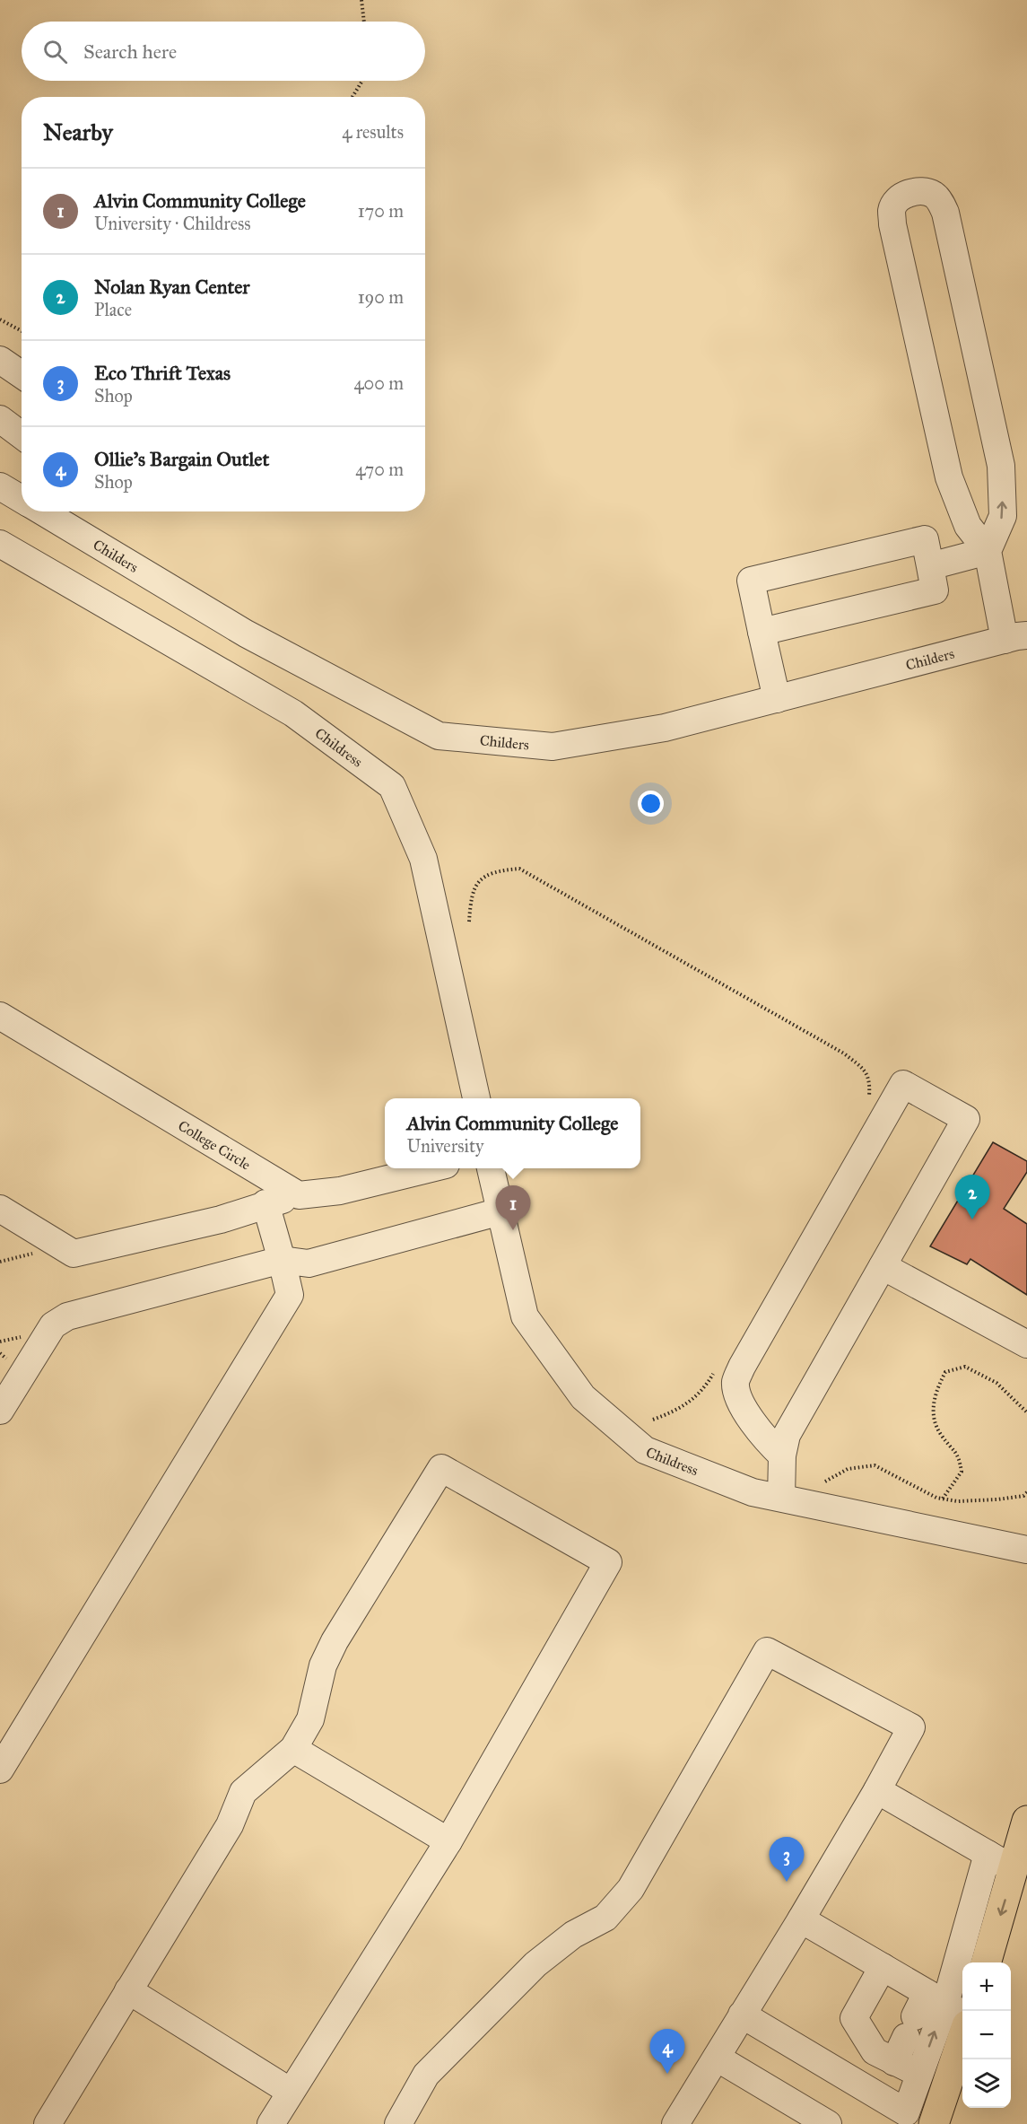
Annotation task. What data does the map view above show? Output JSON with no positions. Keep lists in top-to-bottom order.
{
  "streets": {
    "street": ["Childers", "Childress", "College Circle"]
  },
  "page": {
    "search": "Search here",
    "heading": ["Nearby", "4 results"],
    "list": [
      {
        "mark": "1",
        "name": "Alvin Community College",
        "note": "University · Childress",
        "value": "170 m"
      },
      {
        "mark": "2",
        "name": "Nolan Ryan Center",
        "note": "Place",
        "value": "190 m"
      },
      {
        "mark": "3",
        "name": "Eco Thrift Texas",
        "note": "Shop",
        "value": "400 m"
      },
      {
        "mark": "4",
        "name": "Ollie's Bargain Outlet",
        "note": "Shop",
        "value": "470 m"
      }
    ],
    "popup": ["Alvin Community College", "University"],
    "pins": [
      "2",
      "1",
      "3",
      "4"
    ],
    "map_buttons": ["+", "−"]
  }
}
